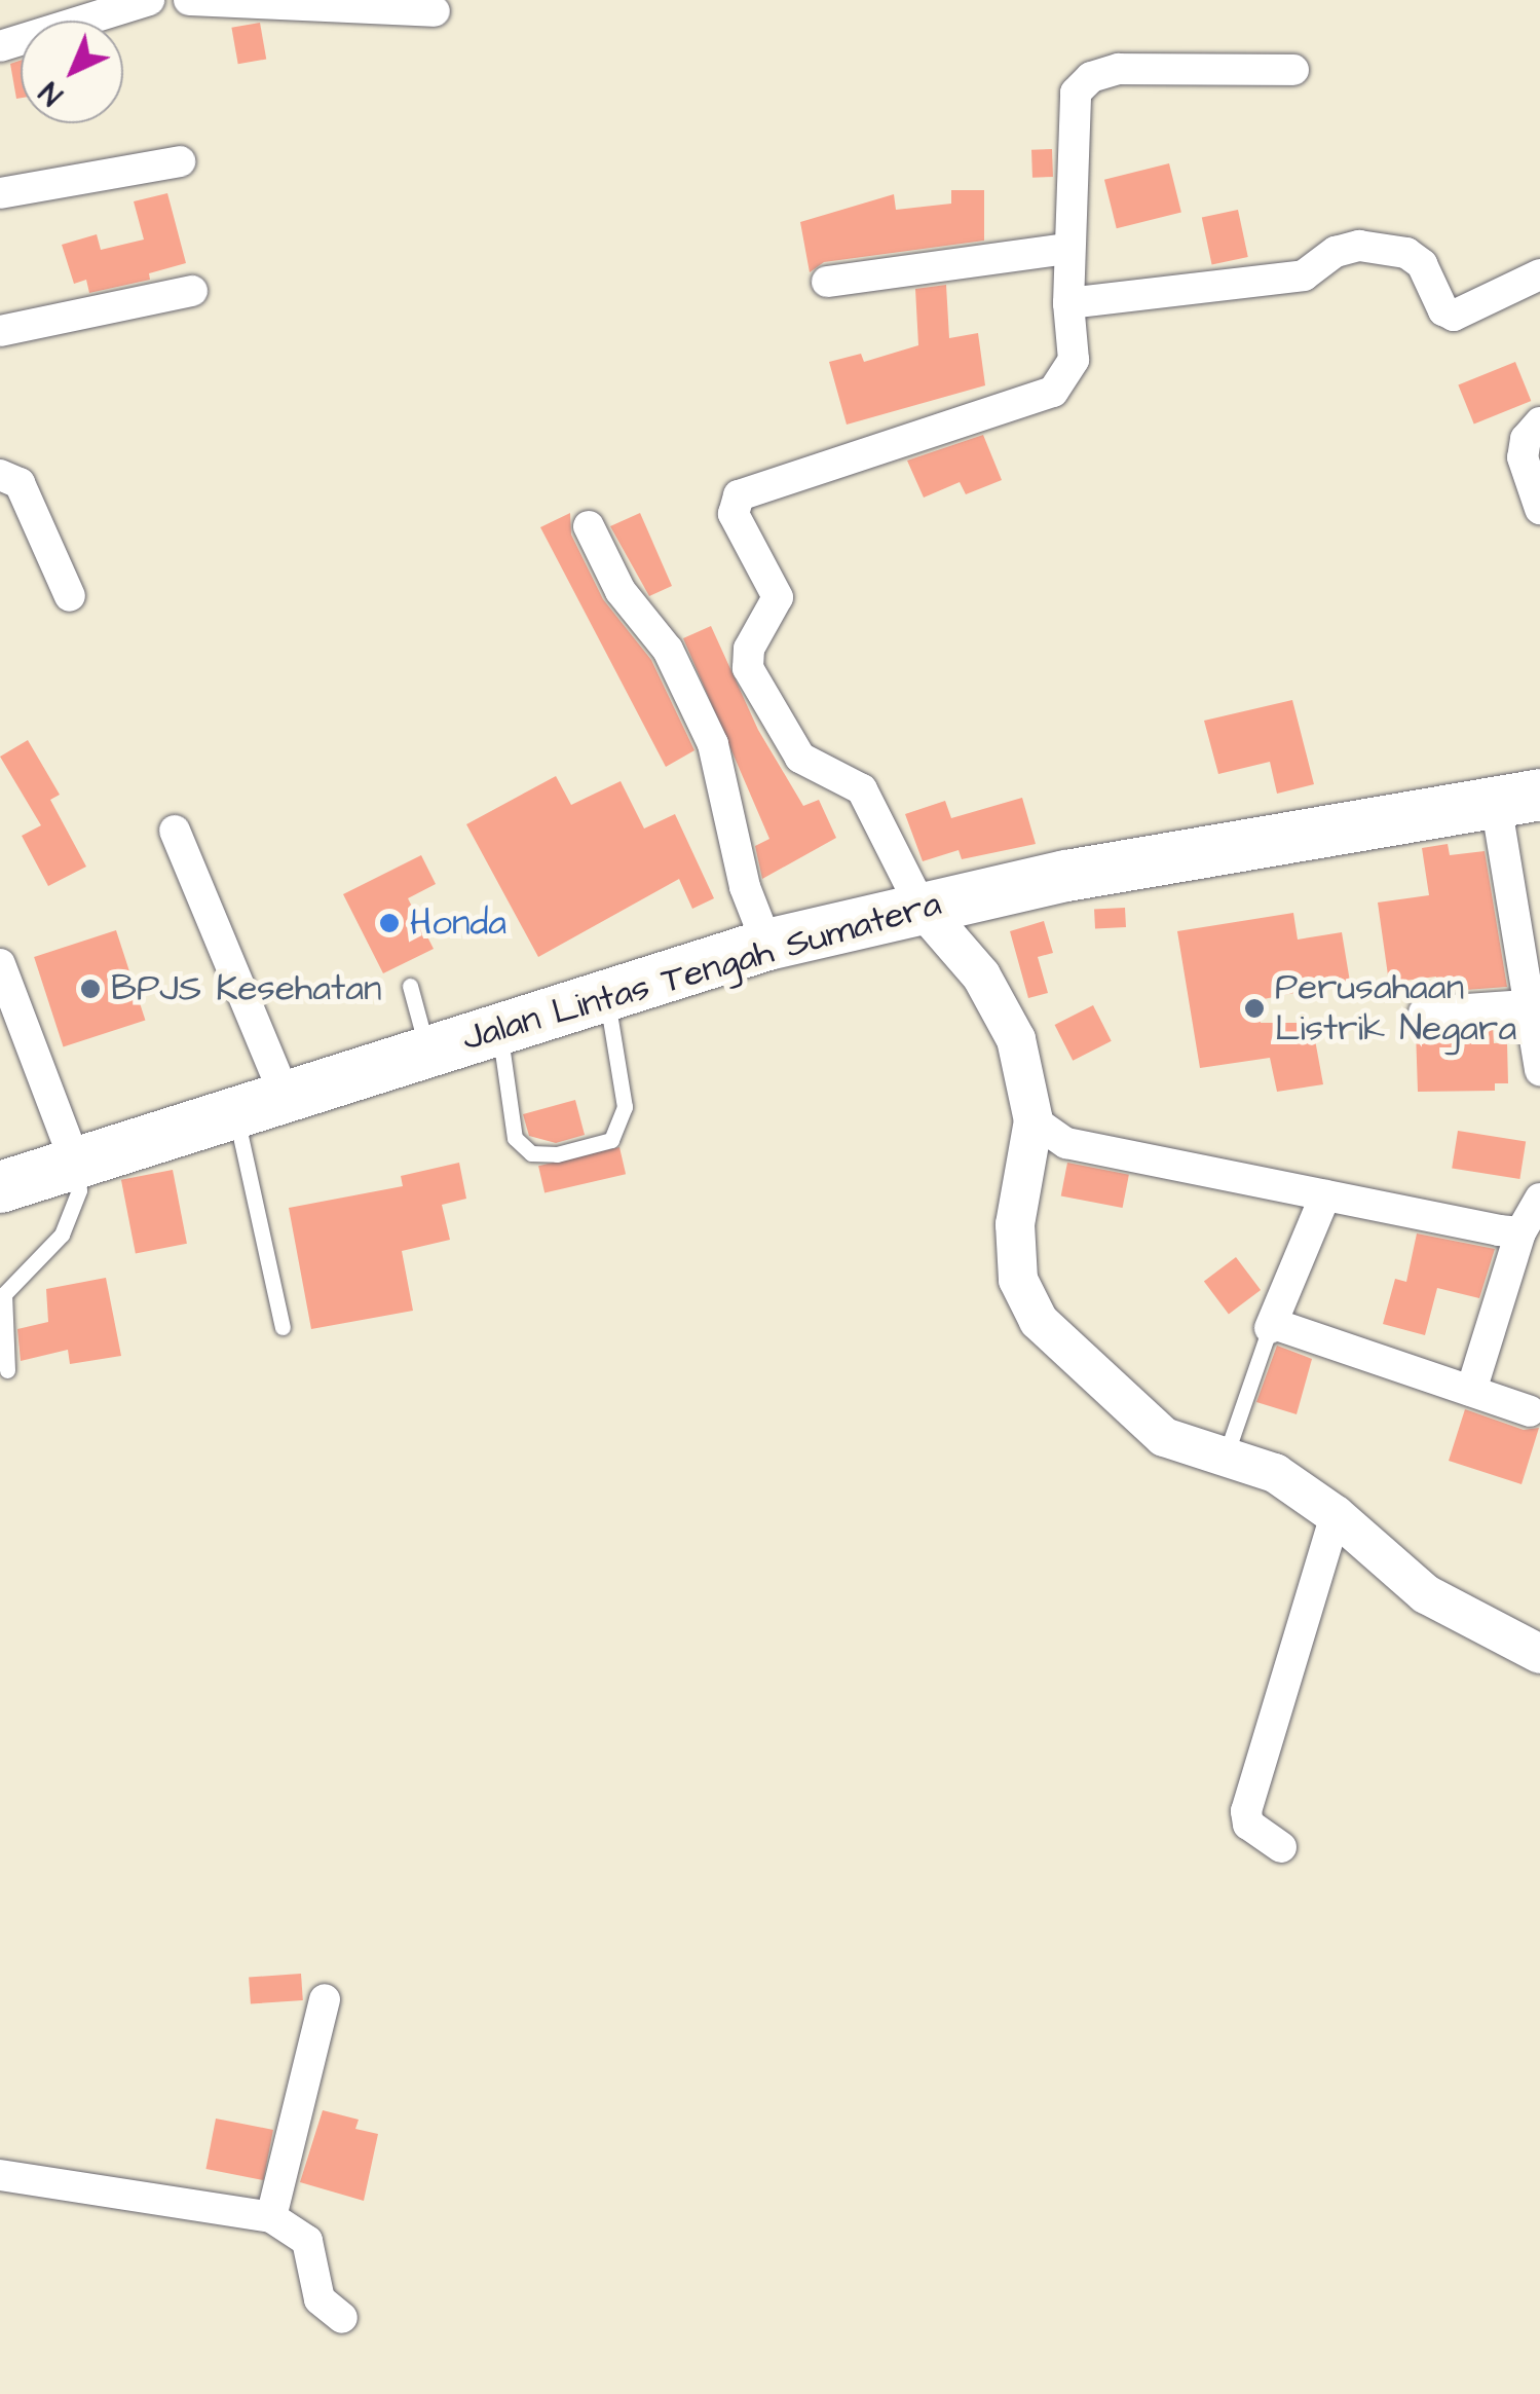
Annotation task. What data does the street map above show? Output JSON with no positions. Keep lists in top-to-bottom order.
{
  "streets": {
    "highway": ["Jalan Lintas Tengah Sumatera"]
  },
  "places": ["Honda", "BPJS Kesehatan", "Perusahaan Listrik Negara"],
  "north": "bottom left"
}
